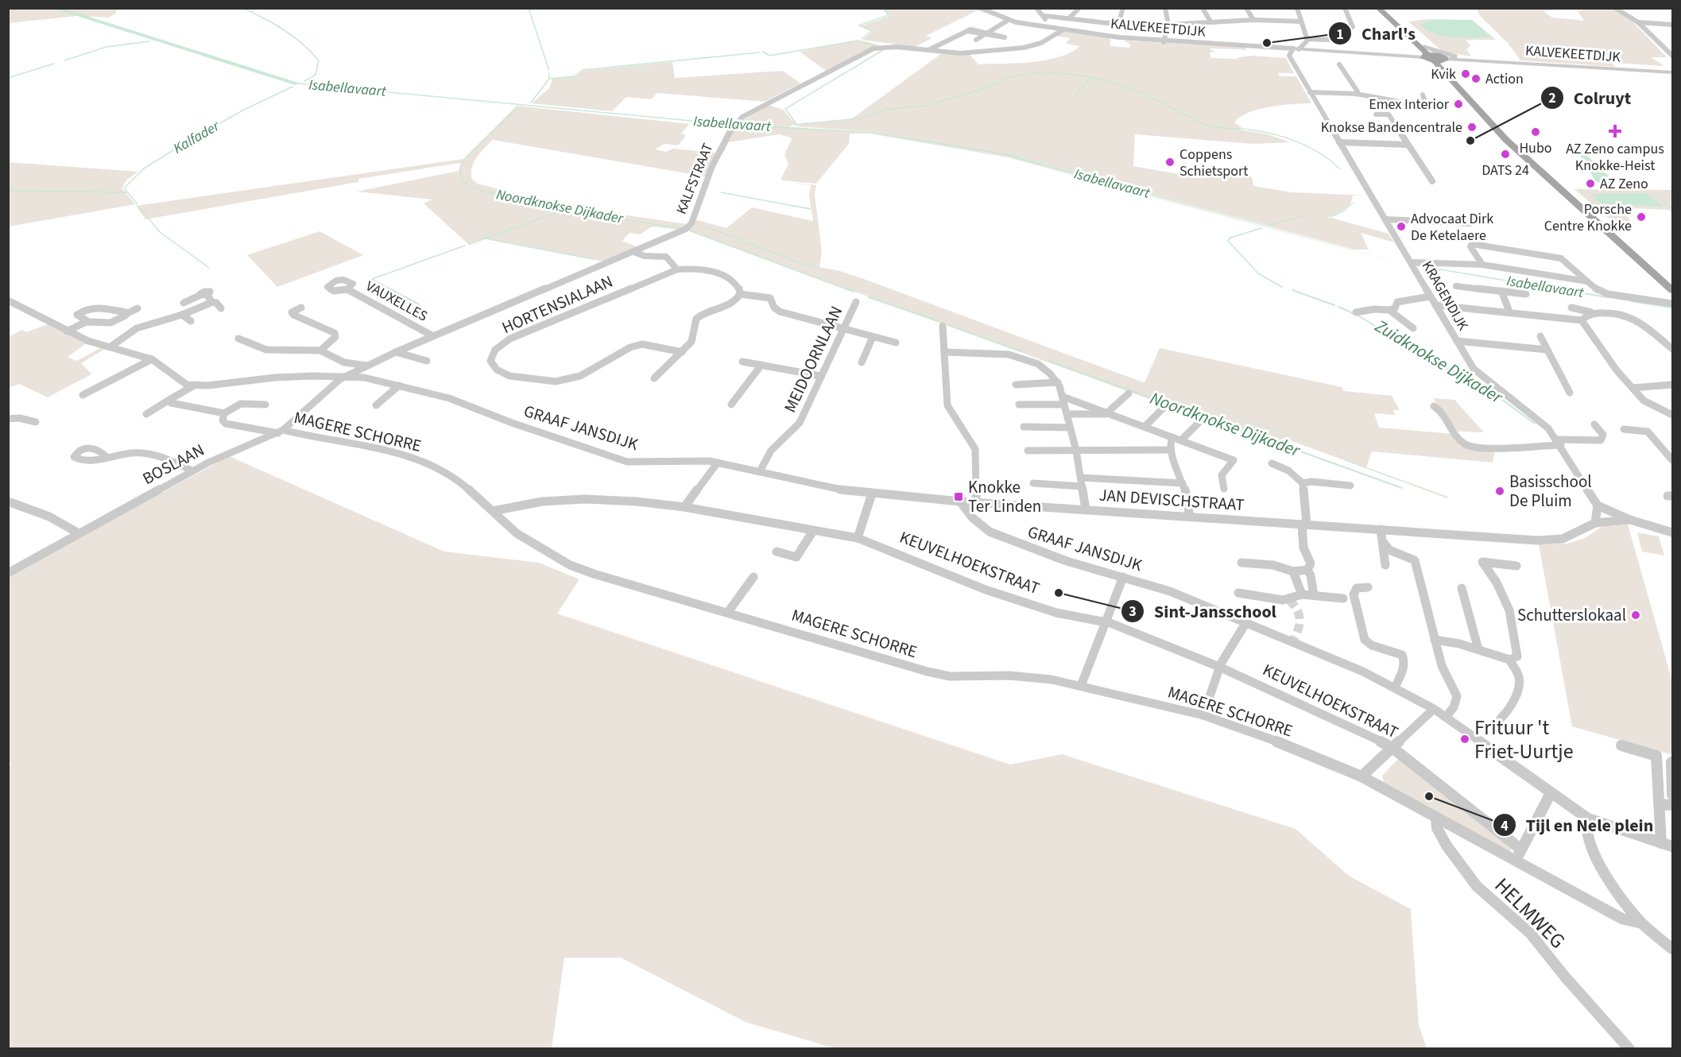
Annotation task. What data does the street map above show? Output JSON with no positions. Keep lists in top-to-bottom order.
{
  "streets": {
    "street": [
      "KALVEKEETDIJK",
      "KALFSTRAAT",
      "KRAGENDIJK",
      "VAUXELLES",
      "HORTENSIALAAN",
      "MEIDOORNLAAN",
      "GRAAF JANSDIJK",
      "MAGERE SCHORRE",
      "BOSLAAN",
      "JAN DEVISCHSTRAAT",
      "KEUVELHOEKSTRAAT",
      "HELMWEG"
    ]
  },
  "crossings": [
    ["KALVEKEETDIJK", "KALFSTRAAT"],
    ["KALVEKEETDIJK", "KRAGENDIJK"],
    ["KALFSTRAAT", "VAUXELLES"],
    ["KALFSTRAAT", "GRAAF JANSDIJK"],
    ["KALFSTRAAT", "BOSLAAN"],
    ["MEIDOORNLAAN", "GRAAF JANSDIJK"],
    ["GRAAF JANSDIJK", "BOSLAAN"],
    ["GRAAF JANSDIJK", "JAN DEVISCHSTRAAT"],
    ["MAGERE SCHORRE", "BOSLAAN"],
    ["MAGERE SCHORRE", "KEUVELHOEKSTRAAT"],
    ["MAGERE SCHORRE", "HELMWEG"]
  ],
  "water": [
    "Isabellavaart",
    "Kalfader",
    "Noordknokse Dijkader",
    "Zuidknokse Dijkader"
  ],
  "places": {
    "other": [
      "Charl's",
      "Kvik",
      "Action",
      "Emex Interior",
      "Knokse Bandencentrale",
      "Hubo",
      "Colruyt",
      "DATS 24",
      "Coppens Schietsport",
      "AZ Zeno",
      "Porsche Centre Knokke",
      "Advocaat Dirk De Ketelaere",
      "Basisschool De Pluim",
      "Sint-Jansschool",
      "Schutterslokaal",
      "Frituur 't Friet-Uurtje",
      "Tijl en Nele plein"
    ],
    "health": ["AZ Zeno campus Knokke-Heist"],
    "transit": ["Knokke Ter Linden"]
  }
}
